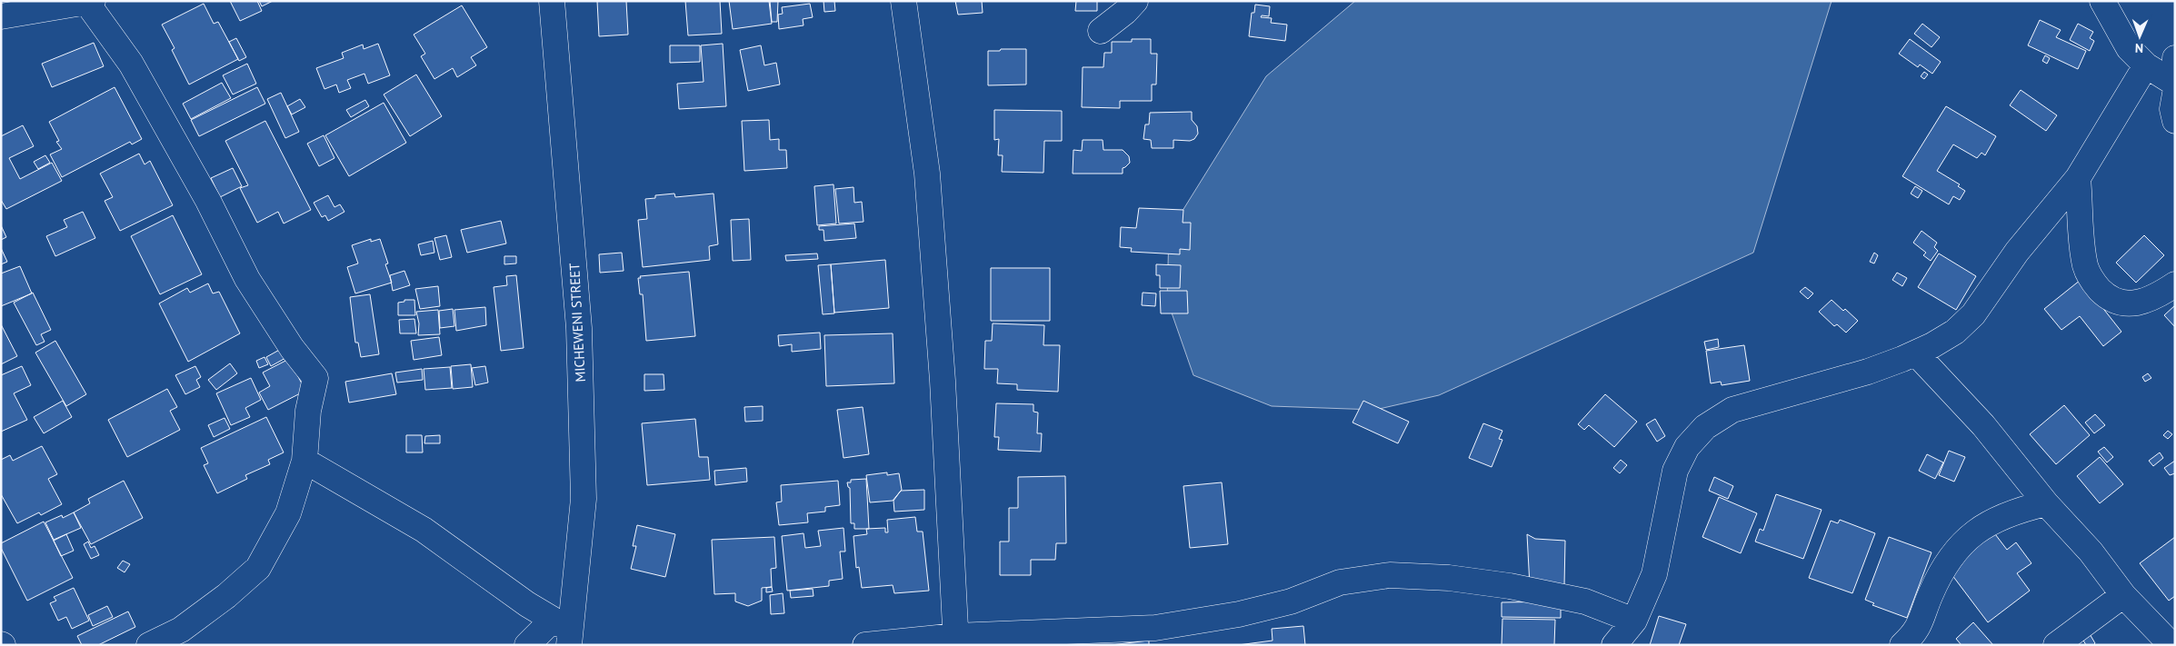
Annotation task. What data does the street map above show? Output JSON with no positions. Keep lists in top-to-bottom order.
{
  "streets": {
    "street": ["MICHEWENI STREET"]
  },
  "north": "bottom"
}
